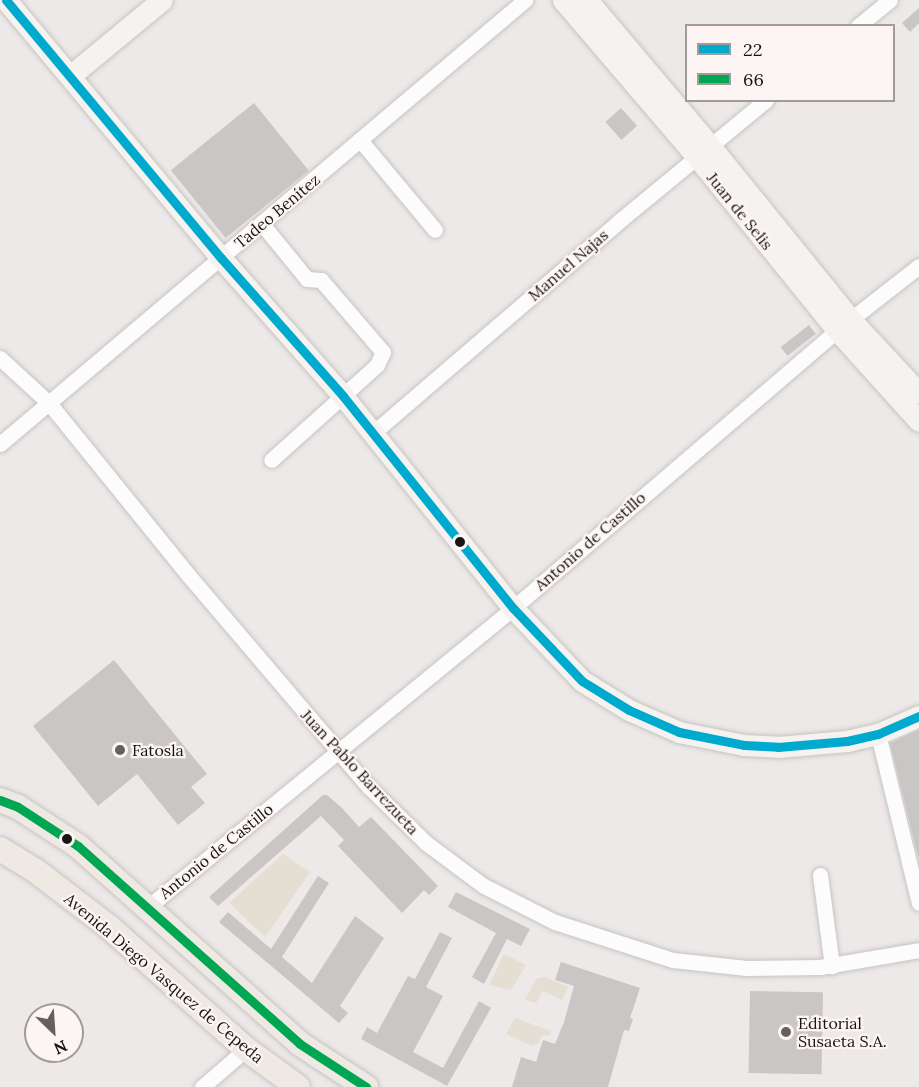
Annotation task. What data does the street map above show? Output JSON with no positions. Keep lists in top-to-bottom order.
{
  "streets": {
    "main road": ["Avenida Diego Vasquez de Cepeda"],
    "street": [
      "Tadeo Benítez",
      "Juan de Selis",
      "Manuel Najas",
      "Antonio de Castillo",
      "Juan Pablo Barrezueta"
    ]
  },
  "crossings": [
    ["Tadeo Benítez", "Juan Pablo Barrezueta"],
    ["Juan de Selis", "Manuel Najas"],
    ["Juan de Selis", "Antonio de Castillo"],
    ["Antonio de Castillo", "Juan Pablo Barrezueta"]
  ],
  "places": ["Fatosla", "Editorial Susaeta S.A."],
  "lines": ["transit line 22", "transit line 66"],
  "legend": ["22", "66"],
  "north": "bottom right"
}
